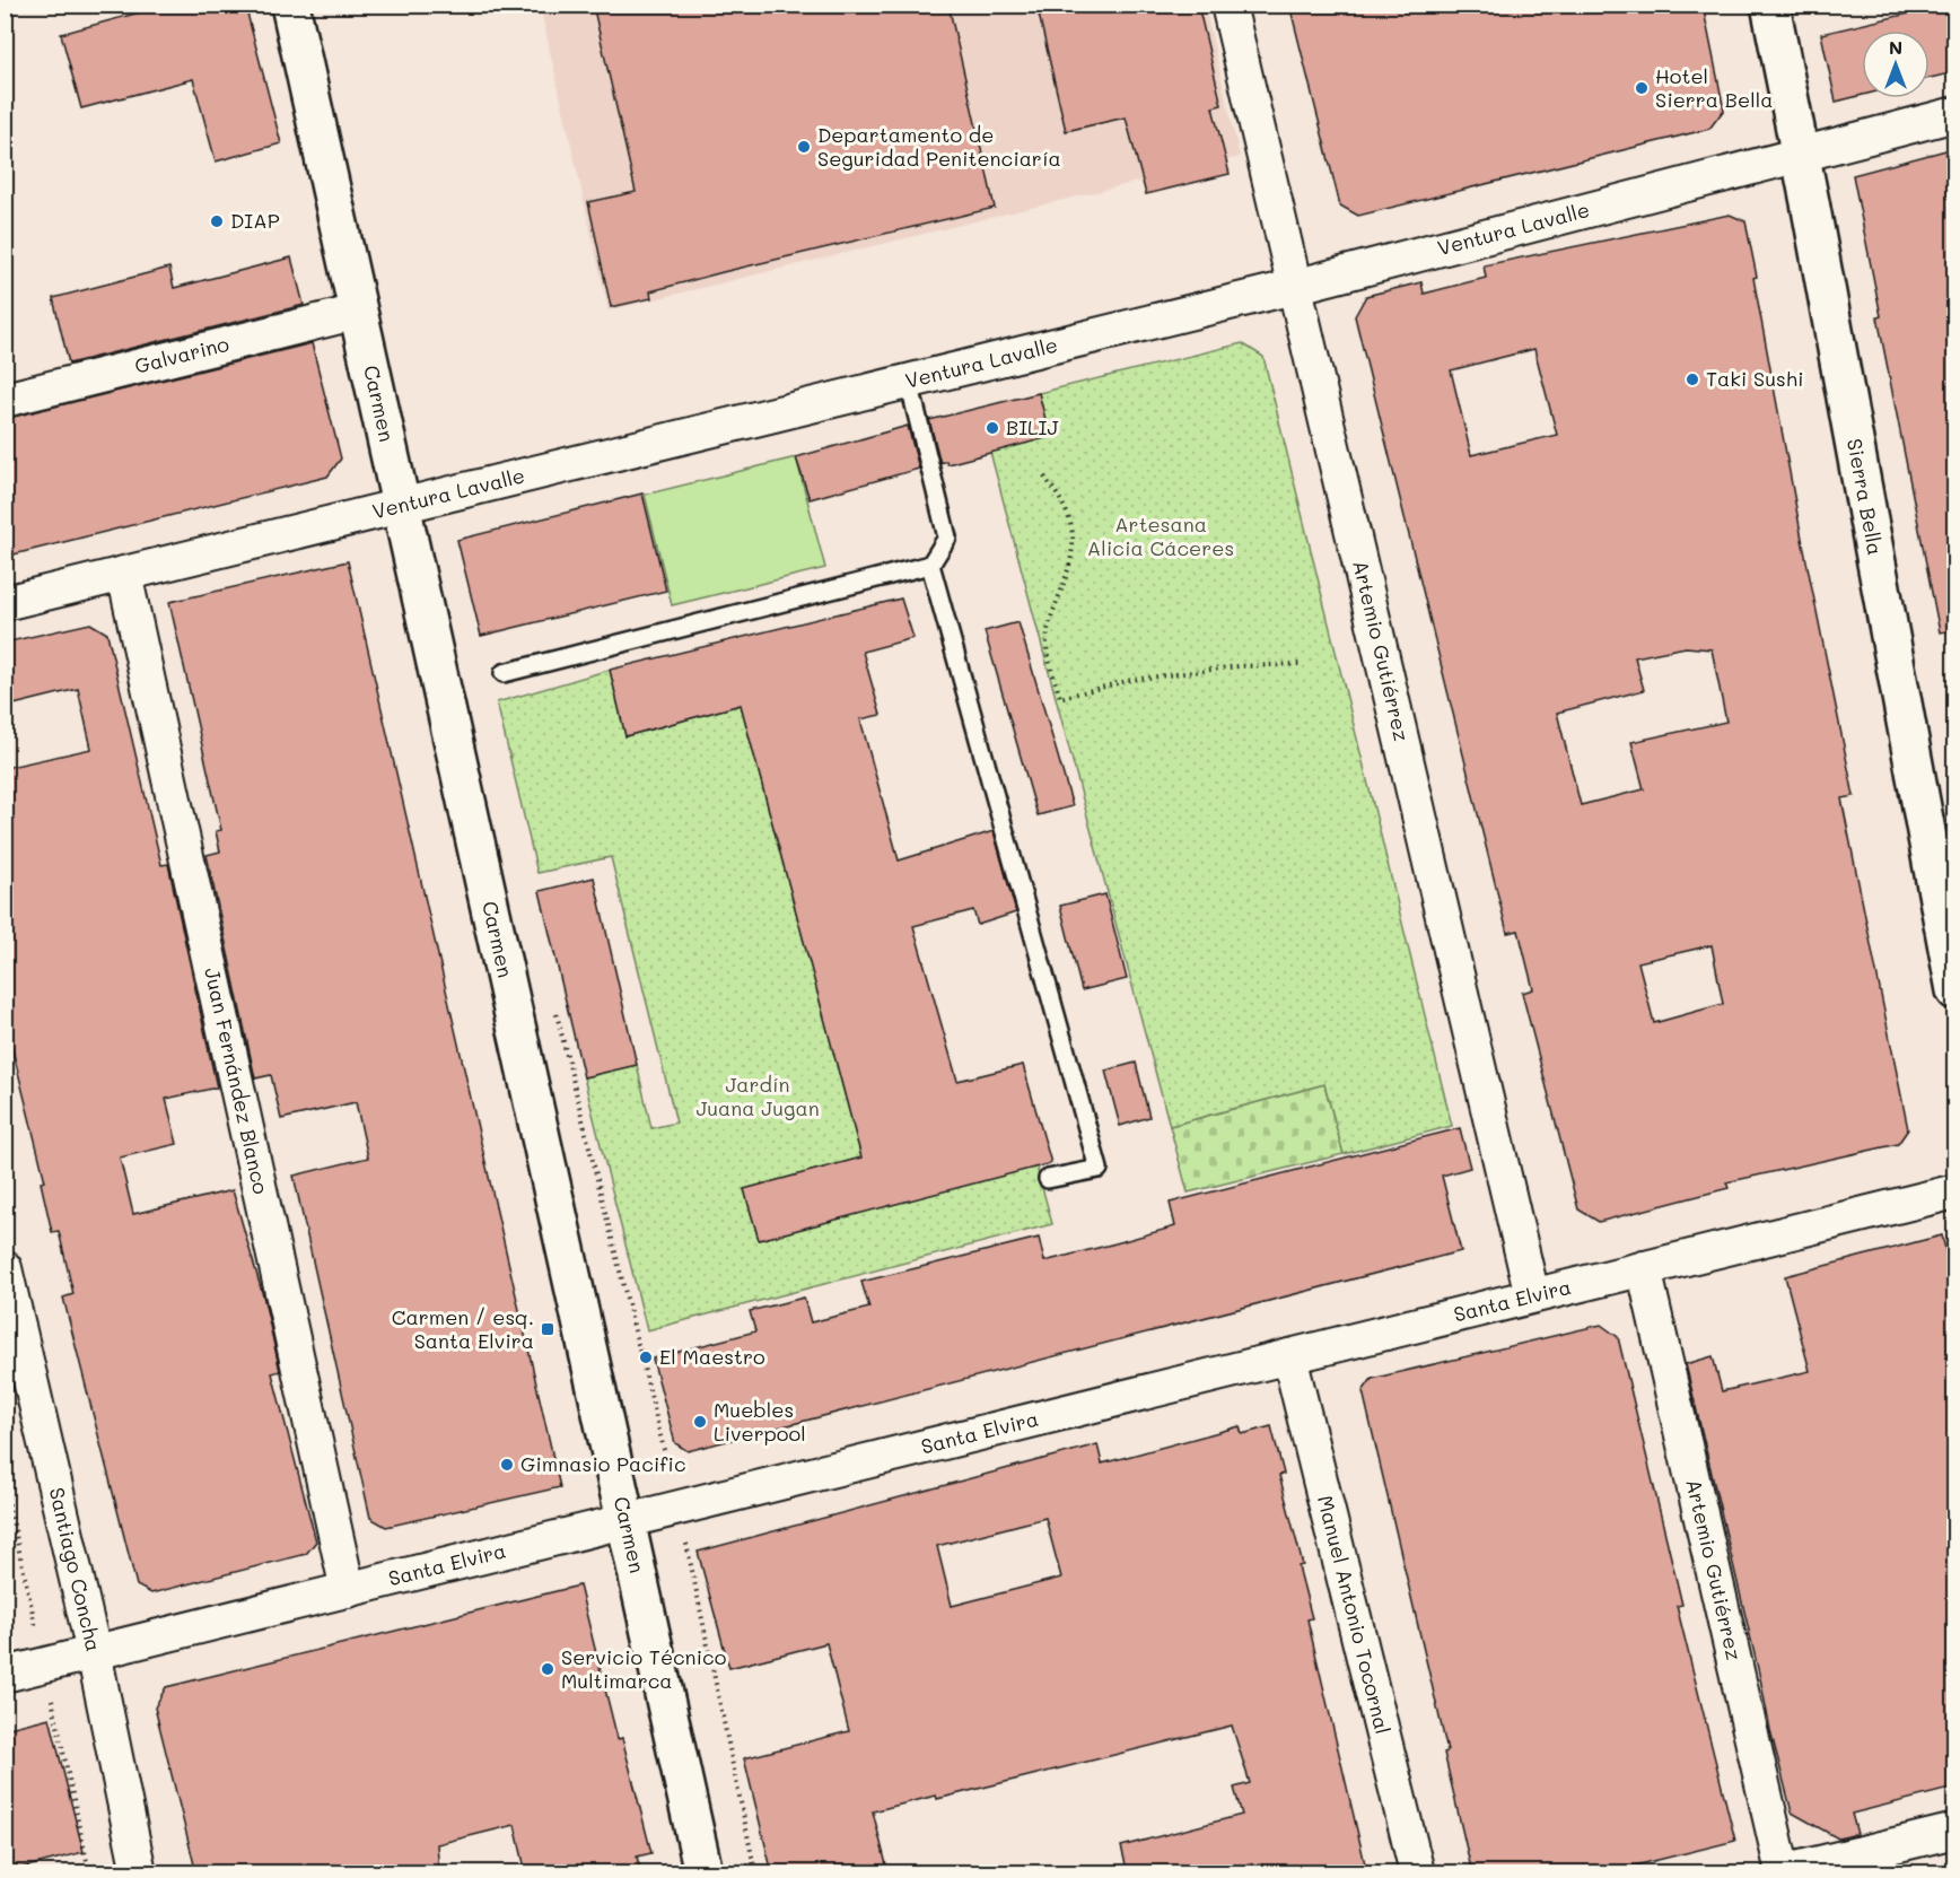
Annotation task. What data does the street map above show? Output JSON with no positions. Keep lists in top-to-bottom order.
{
  "streets": {
    "main road": ["Carmen", "Sierra Bella"],
    "street": [
      "Ventura Lavalle",
      "Galvarino",
      "Artemio Gutiérrez",
      "Juan Fernández Blanco",
      "Santa Elvira",
      "Santiago Concha",
      "Manuel Antonio Tocornal"
    ]
  },
  "crossings": [
    ["Ventura Lavalle", "Carmen"],
    ["Ventura Lavalle", "Sierra Bella"],
    ["Ventura Lavalle", "Artemio Gutiérrez"],
    ["Ventura Lavalle", "Juan Fernández Blanco"],
    ["Galvarino", "Carmen"],
    ["Carmen", "Santa Elvira"],
    ["Artemio Gutiérrez", "Santa Elvira"],
    ["Juan Fernández Blanco", "Santa Elvira"],
    ["Santa Elvira", "Santiago Concha"],
    ["Santa Elvira", "Manuel Antonio Tocornal"]
  ],
  "parks": ["Artesana Alicia Cáceres", "Jardín Juana Jugan"],
  "places": {
    "other": [
      "Hotel Sierra Bella",
      "Departamento de Seguridad Penitenciaría",
      "DIAP",
      "Taki Sushi",
      "BILIJ",
      "El Maestro",
      "Muebles Liverpool",
      "Gimnasio Pacific",
      "Servicio Técnico Multimarca"
    ],
    "transit": ["Carmen / esq. Santa Elvira"]
  },
  "north": "top"
}
